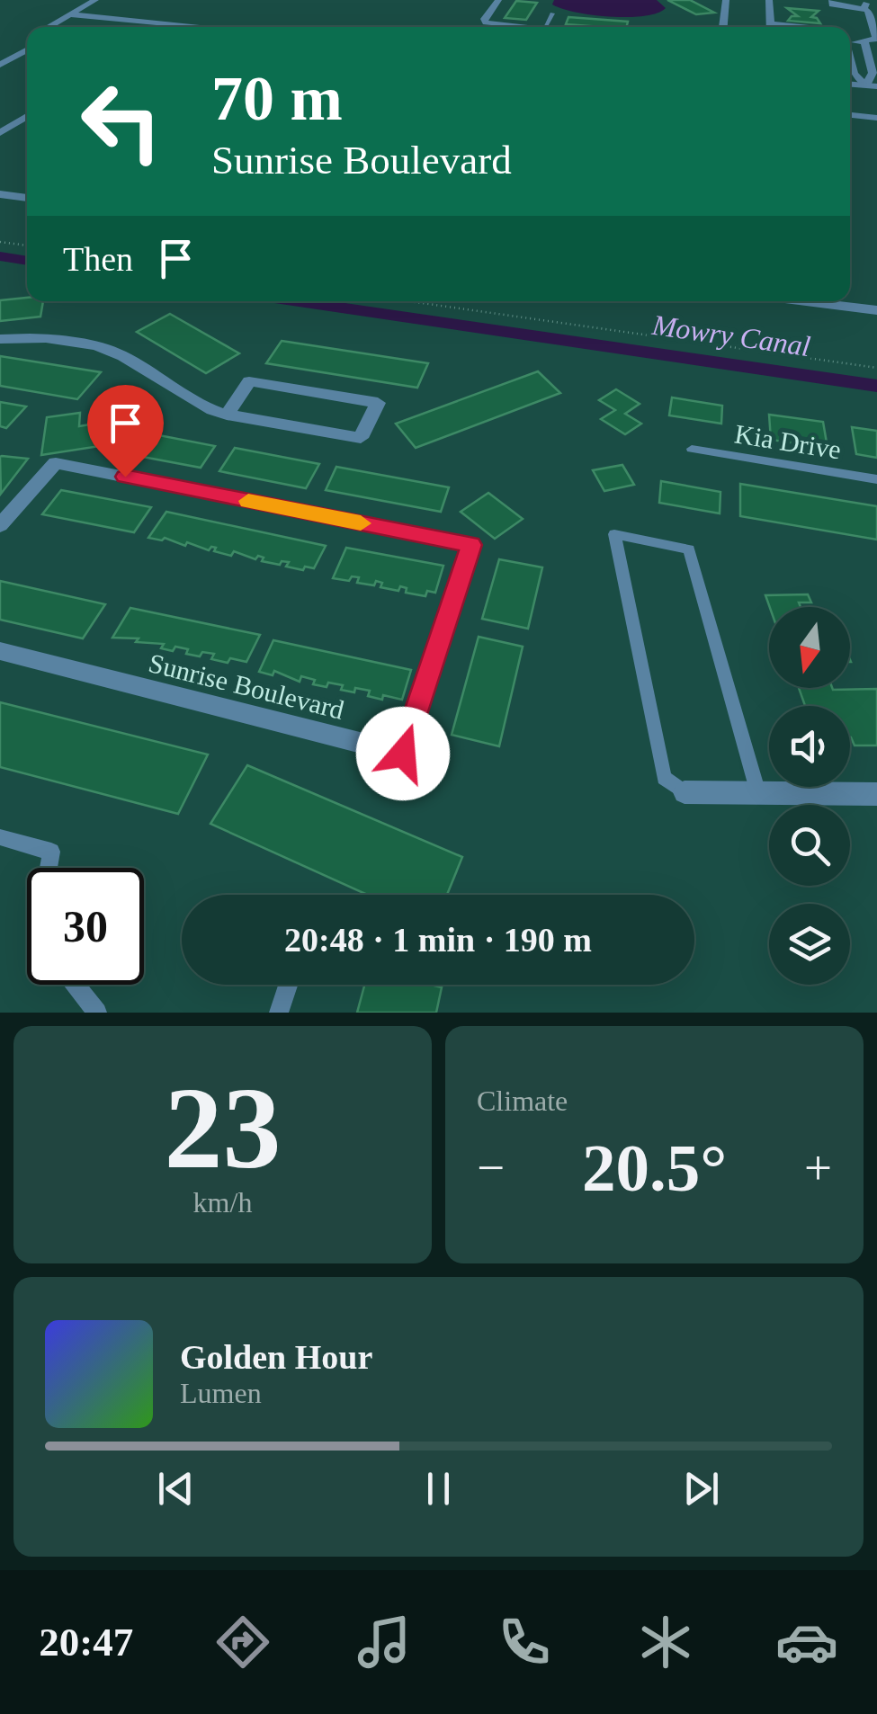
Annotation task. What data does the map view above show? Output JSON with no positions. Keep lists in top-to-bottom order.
{
  "streets": {
    "street": ["Sunrise Boulevard"],
    "lane": ["Kia Drive"]
  },
  "water": ["Mowry Canal"],
  "north": "bottom",
  "page": {
    "turn": ["70 m", "Sunrise Boulevard"],
    "then": "Then",
    "limit": "30",
    "trip": "20:48 · 1 min · 190 m",
    "tile": [
      ["23", "km/h"],
      "Climate"
    ],
    "heat": ["−", "20.5°", "+"],
    "song": ["Golden Hour", "Lumen"],
    "tabs": "20:47"
  }
}
